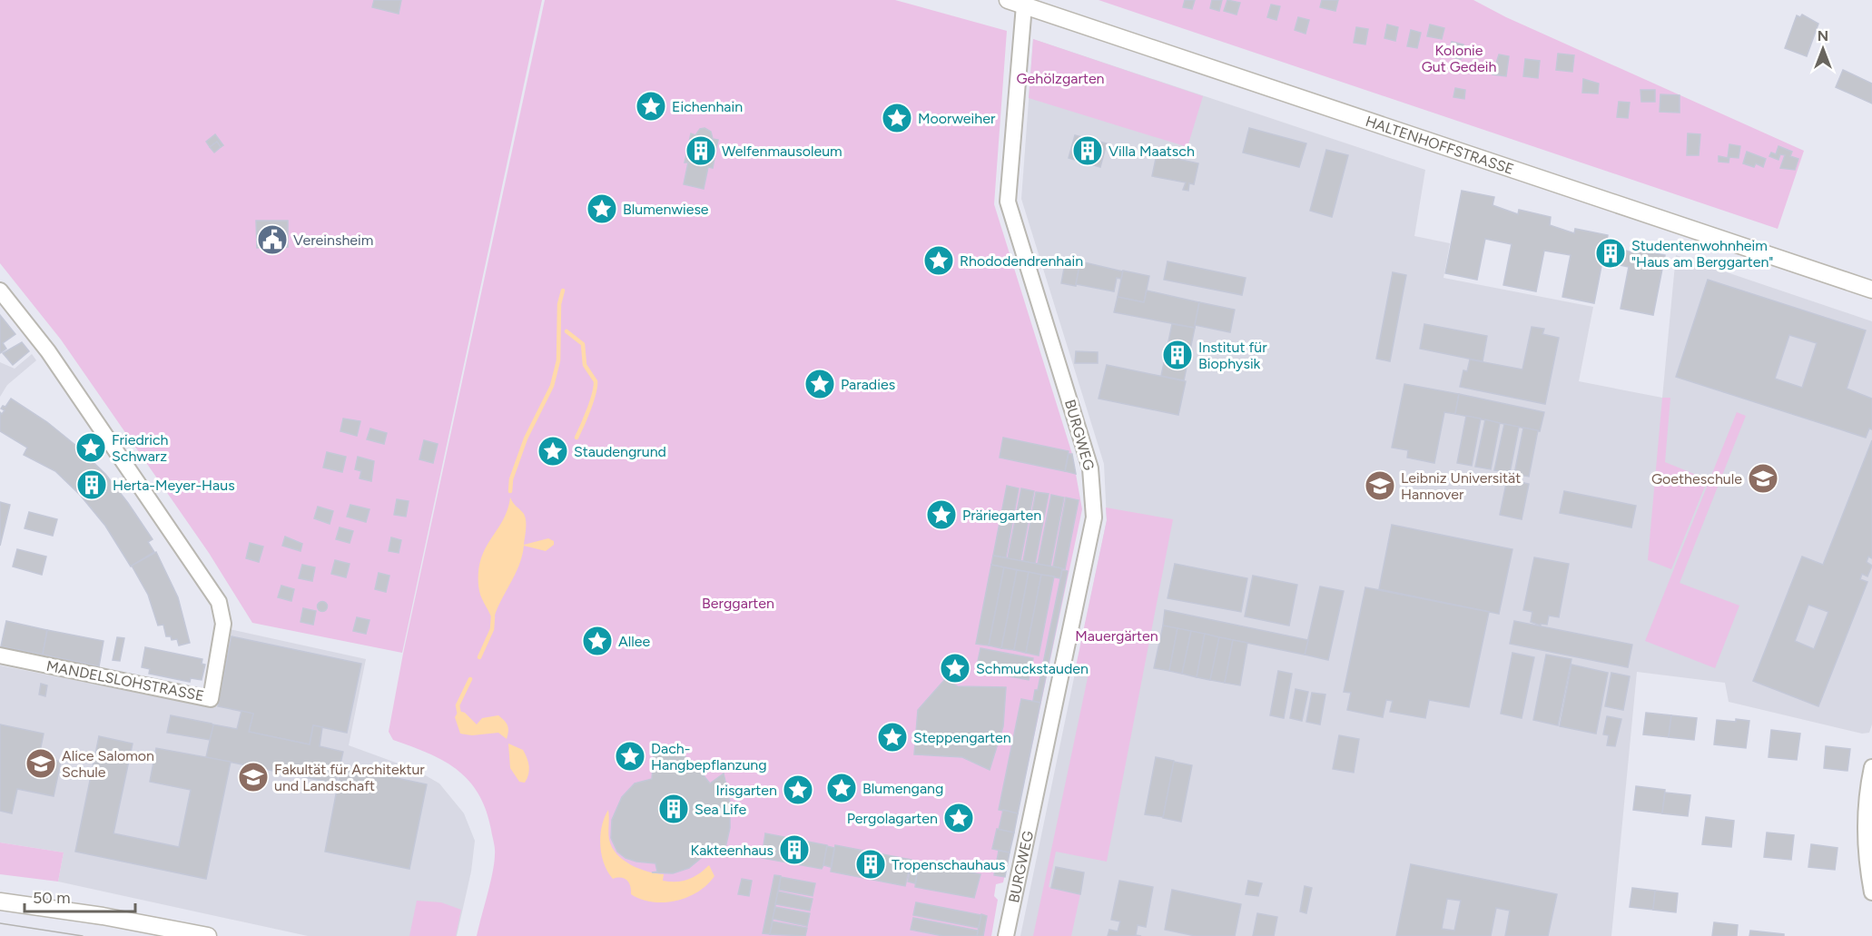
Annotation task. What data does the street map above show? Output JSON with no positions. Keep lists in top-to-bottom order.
{
  "streets": {
    "street": ["HALTENHOFFSTRASSE", "BURGWEG", "MANDELSLOHSTRASSE"]
  },
  "crossings": [
    ["HALTENHOFFSTRASSE", "BURGWEG"]
  ],
  "parks": [
    "Kolonie Gut Gedeih",
    "Gehölzgarten",
    "Berggarten",
    "Mauergärten"
  ],
  "places": {
    "place": [
      "Eichenhain",
      "Moorweiher",
      "Blumenwiese",
      "Rhododendrenhain",
      "Paradies",
      "Friedrich Schwarz",
      "Staudengrund",
      "Präriegarten",
      "Allee",
      "Schmuckstauden",
      "Steppengarten",
      "Dach- Hangbepflanzung",
      "Blumengang",
      "Irisgarten",
      "Pergolagarten"
    ],
    "building": [
      "Welfenmausoleum",
      "Villa Maatsch",
      "Studentenwohnheim \"Haus am Berggarten\"",
      "Institut für Biophysik",
      "Herta-Meyer-Haus",
      "Sea Life",
      "Kakteenhaus",
      "Tropenschauhaus"
    ],
    "public building": ["Vereinsheim"],
    "school or university": [
      "Goetheschule",
      "Leibniz Universität Hannover",
      "Alice Salomon Schule",
      "Fakultät für Architektur und Landschaft"
    ]
  },
  "scale_bar": "50 m",
  "north": "top"
}
